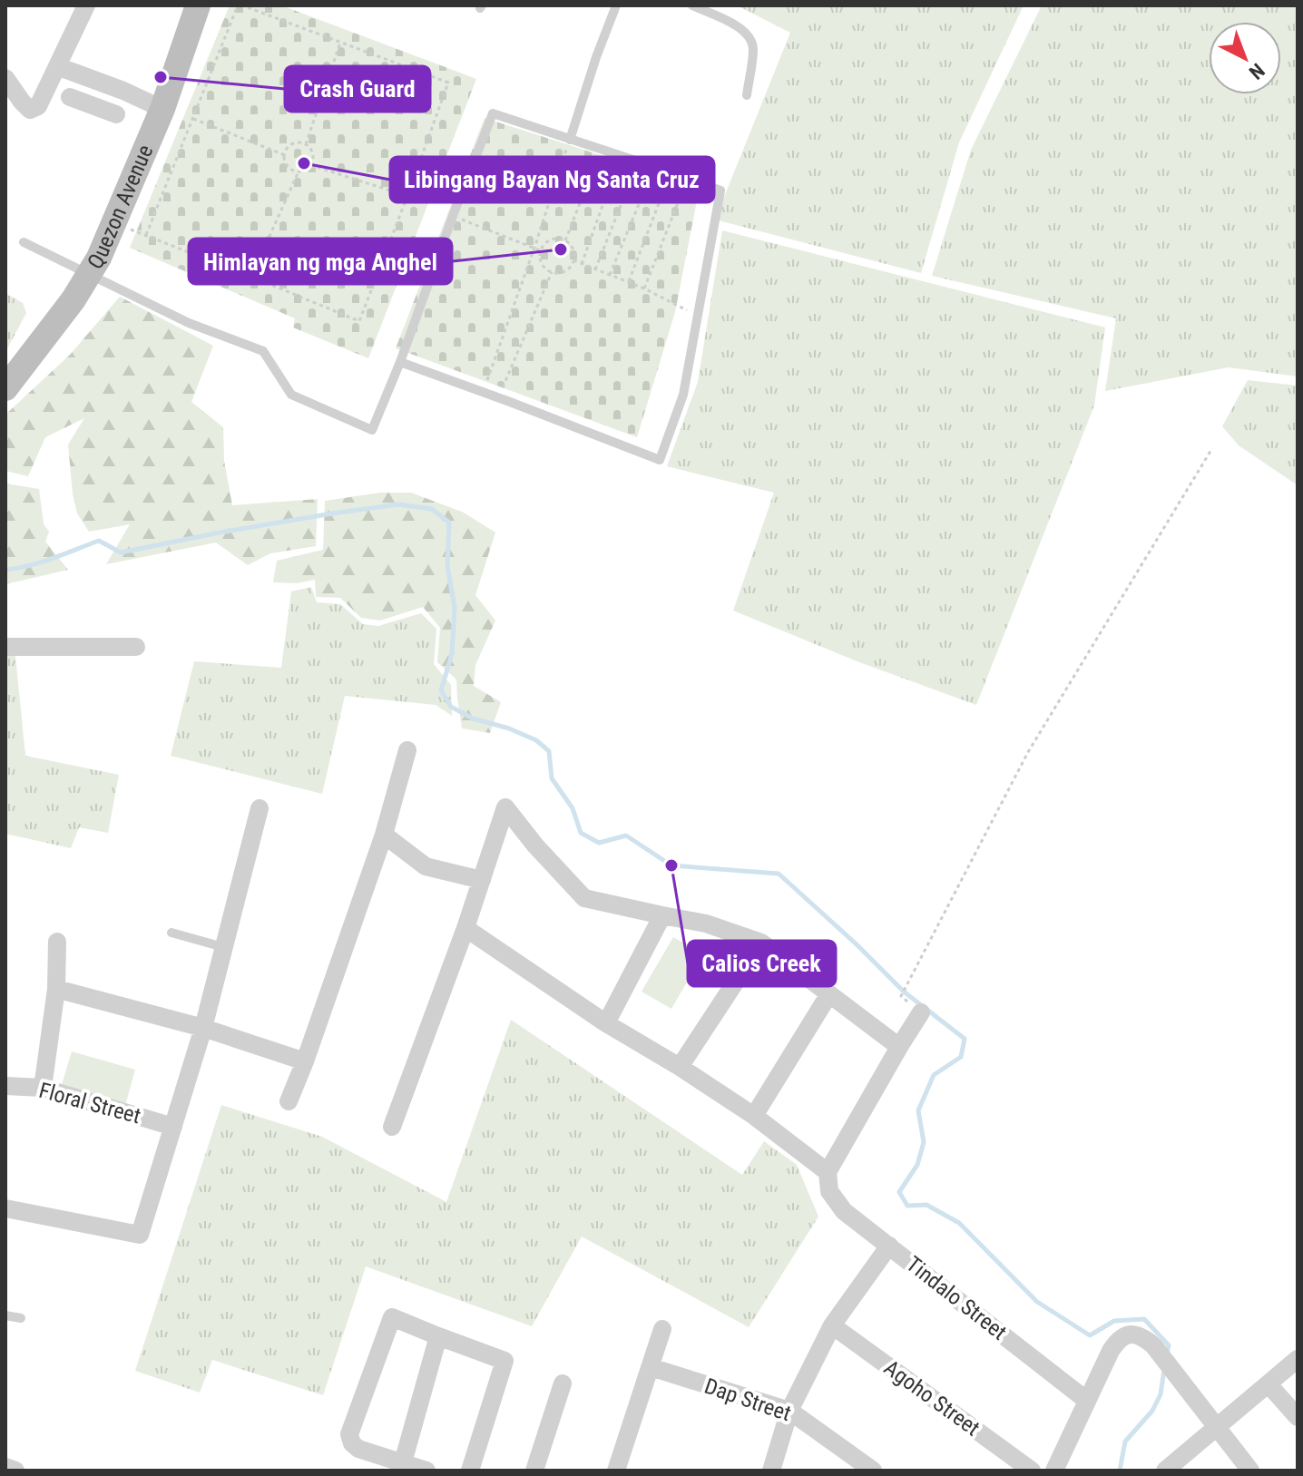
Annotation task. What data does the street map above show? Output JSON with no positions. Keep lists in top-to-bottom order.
{
  "streets": {
    "main road": ["Quezon Avenue"],
    "street": [
      "Floral Street",
      "Tindalo Street",
      "Agoho Street",
      "Dap Street"
    ]
  },
  "places": [
    "Crash Guard",
    "Libingang Bayan Ng Santa Cruz",
    "Himlayan ng mga Anghel",
    "Calios Creek"
  ],
  "north": "bottom right"
}
